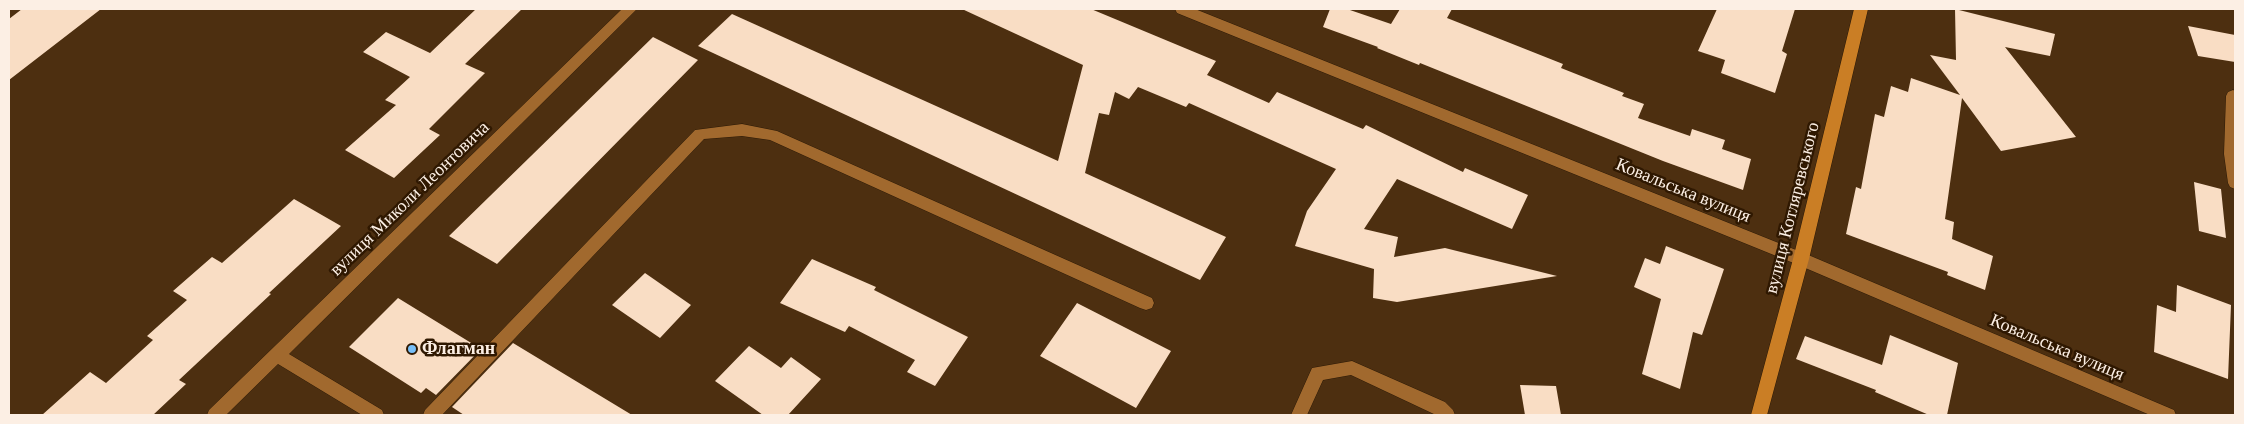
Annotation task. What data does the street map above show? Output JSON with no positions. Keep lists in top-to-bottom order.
{
  "streets": {
    "main road": ["вулиця Котляревського"],
    "street": ["Ковальська вулиця", "вулиця Миколи Леонтовича"]
  },
  "crossings": [
    ["Ковальська вулиця", "вулиця Котляревського"]
  ],
  "places": ["Флагман"]
}
